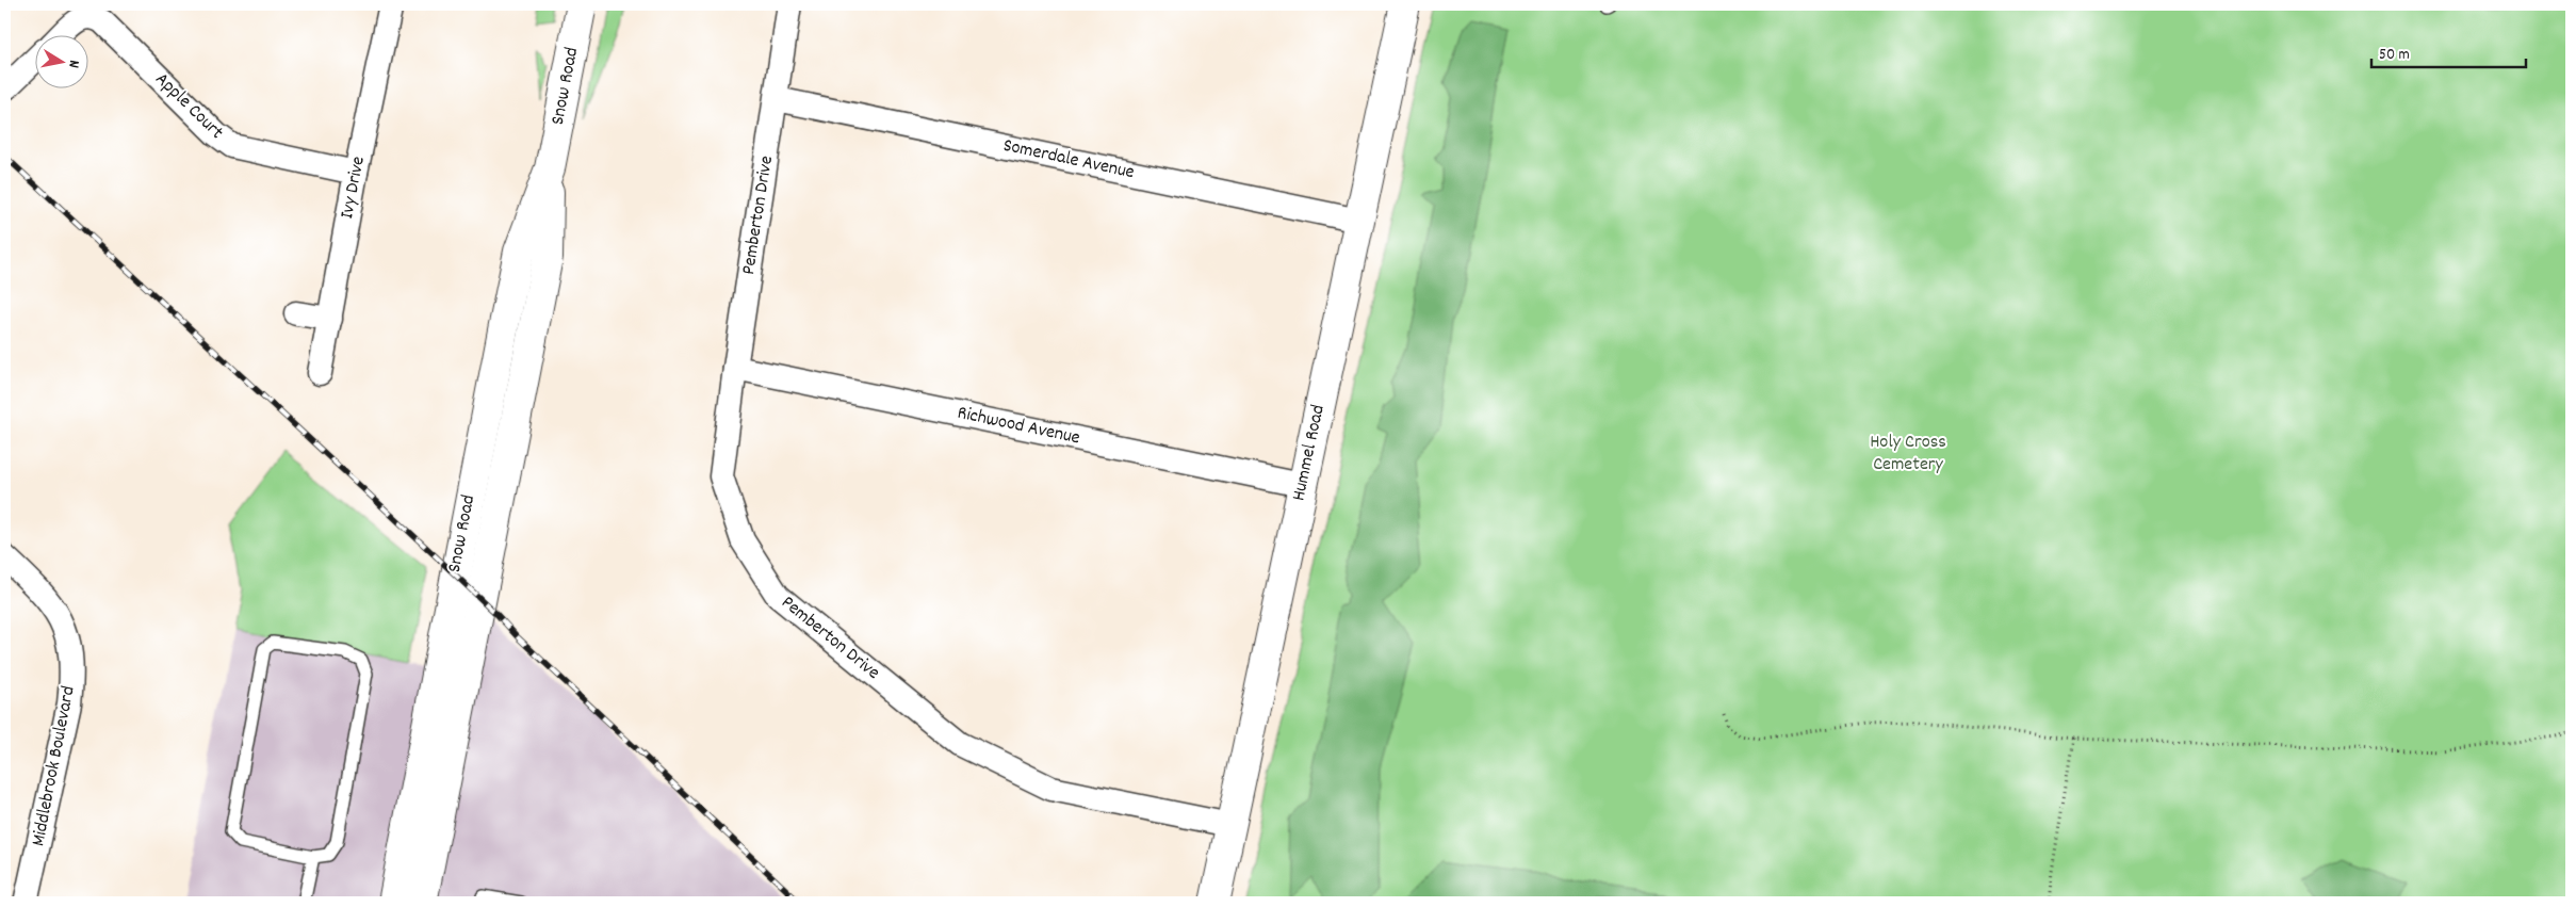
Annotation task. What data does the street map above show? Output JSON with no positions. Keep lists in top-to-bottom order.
{
  "streets": {
    "main road": ["Snow Road", "Hummel Road"],
    "street": [
      "Apple Court",
      "Somerdale Avenue",
      "Ivy Drive",
      "Pemberton Drive",
      "Richwood Avenue",
      "Middlebrook Boulevard"
    ]
  },
  "crossings": [
    ["Apple Court", "Ivy Drive"],
    ["Somerdale Avenue", "Pemberton Drive"],
    ["Somerdale Avenue", "Hummel Road"],
    ["Pemberton Drive", "Richwood Avenue"],
    ["Pemberton Drive", "Hummel Road"],
    ["Richwood Avenue", "Hummel Road"]
  ],
  "parks": ["Holy Cross Cemetery"],
  "scale_bar": "50 m",
  "north": "right"
}
